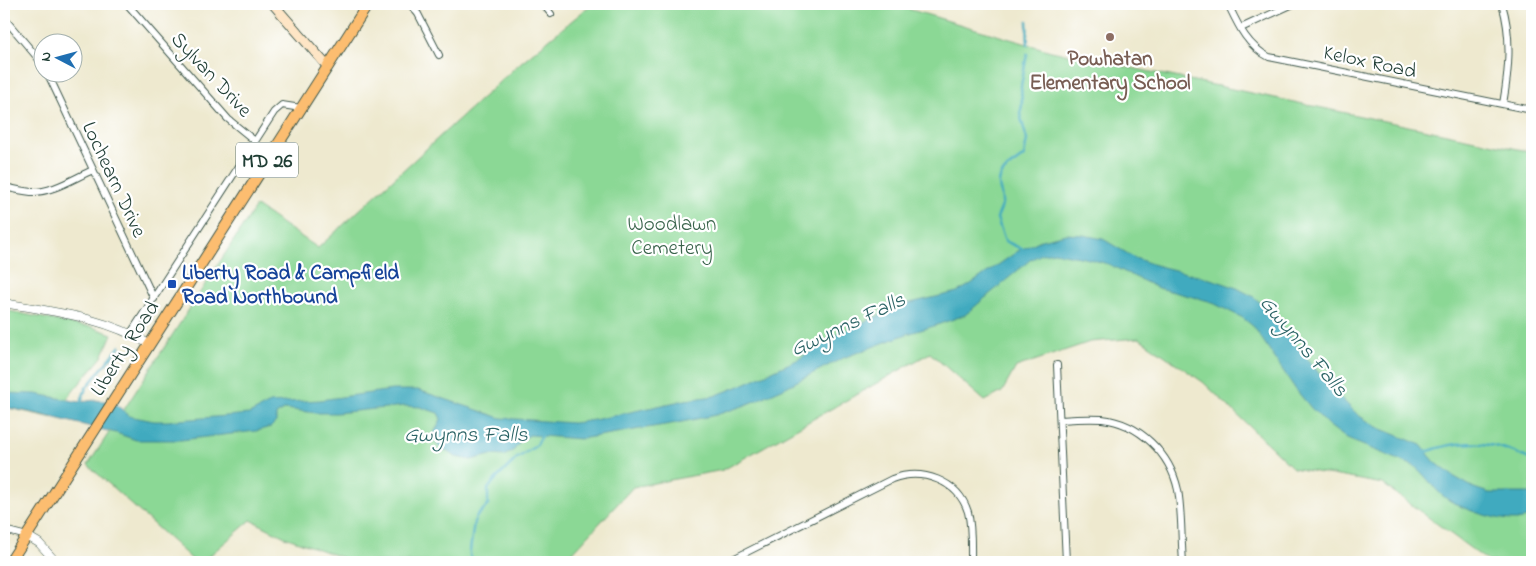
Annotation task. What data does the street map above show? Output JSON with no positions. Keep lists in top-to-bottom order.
{
  "streets": {
    "main road": ["MD 26", "Liberty Road"],
    "street": ["Kelox Road", "Sylvan Drive", "Lochearn Drive"]
  },
  "water": ["Gwynns Falls"],
  "parks": ["Woodlawn Cemetery"],
  "places": {
    "other": ["Powhatan Elementary School"],
    "transit": ["Liberty Road & Campfield Road Northbound"]
  },
  "north": "left"
}
